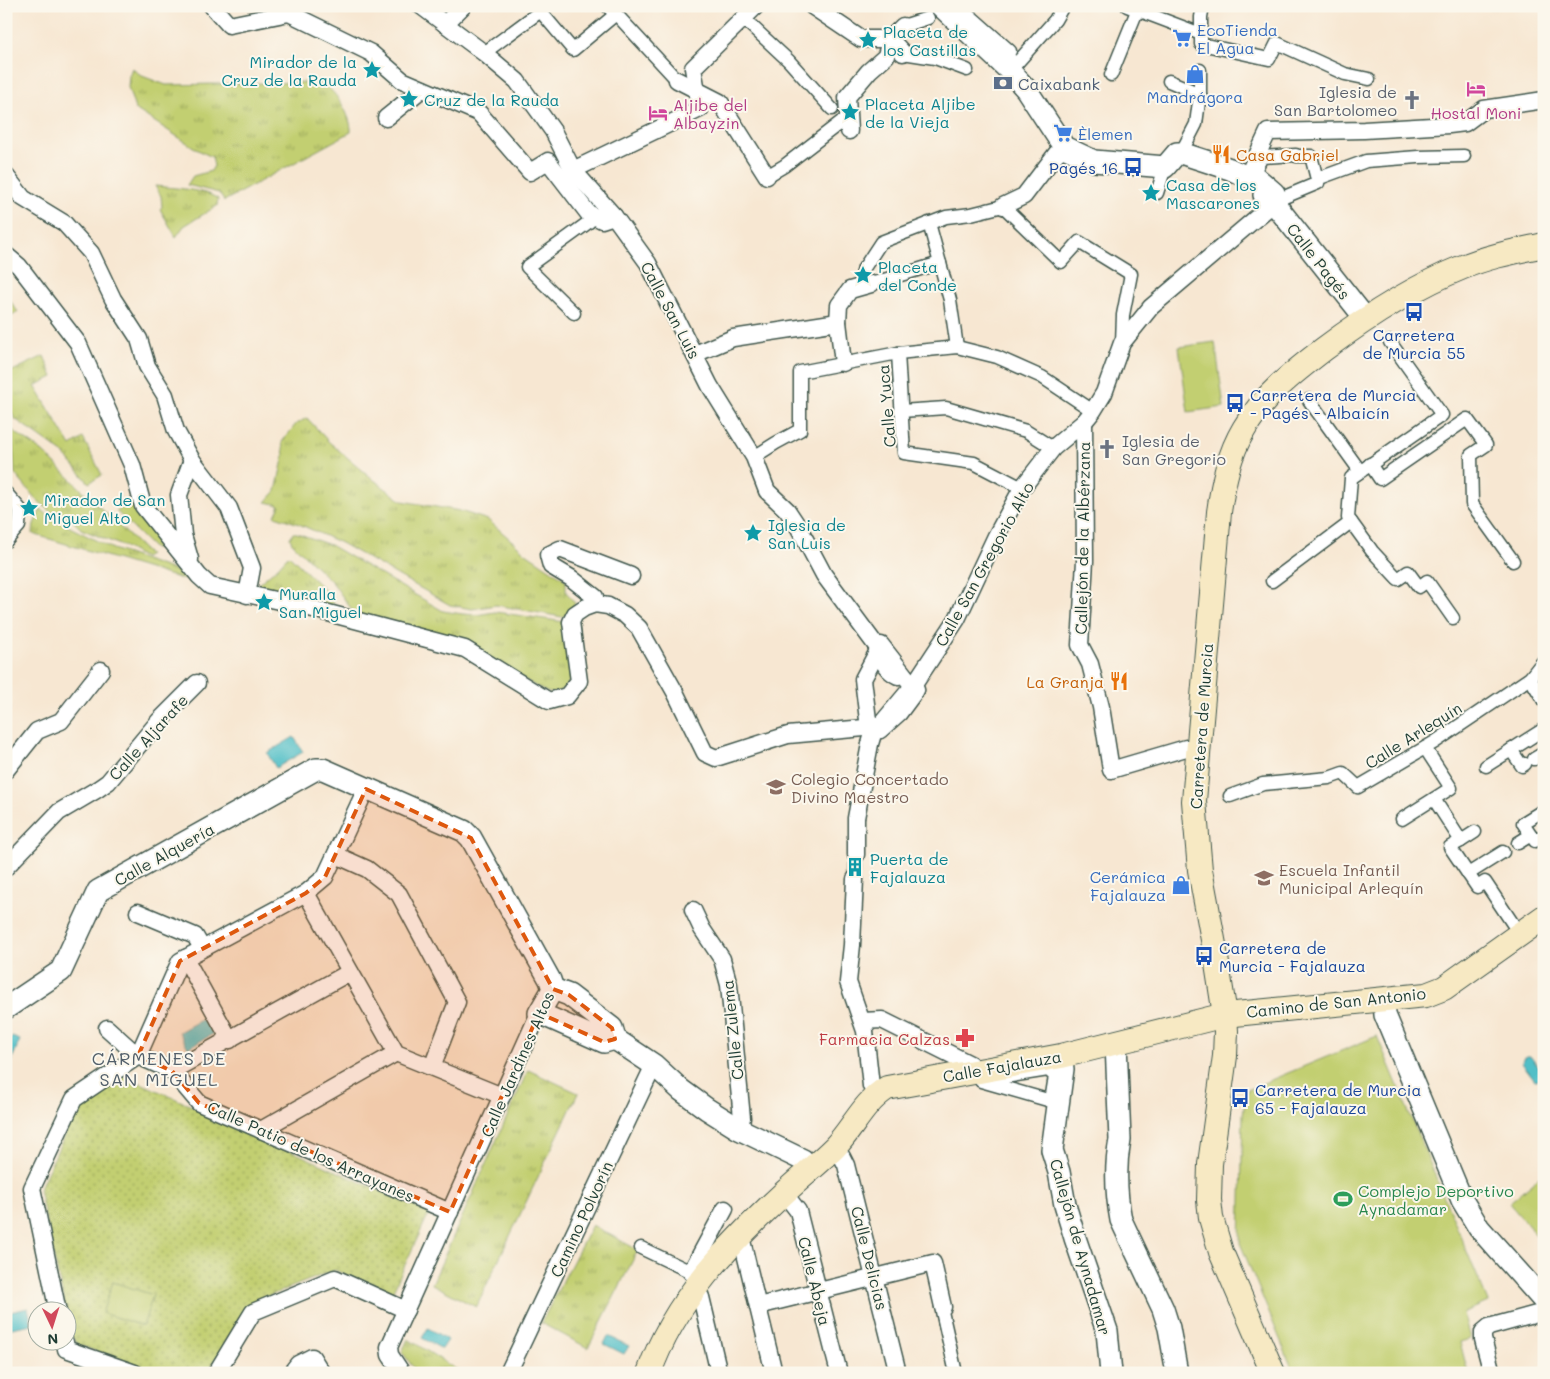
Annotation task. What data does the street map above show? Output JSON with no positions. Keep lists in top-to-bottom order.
{
  "streets": {
    "main road": ["Carretera de Murcia", "Camino de San Antonio", "Calle Fajalauza"],
    "street": [
      "Calle Pagés",
      "Calle San Luis",
      "Calle Yuca",
      "Callejón de la Albérzana",
      "Calle San Gregorio Alto",
      "Calle Arlequín",
      "Calle Aljarafe",
      "Calle Alquería",
      "Calle Zulema",
      "Calle Jardines Altos",
      "Calle Patio de los Arrayanes",
      "Camino Polvorín",
      "Callejón de Aynadamar",
      "Calle Delicias",
      "Calle Abeja"
    ]
  },
  "crossings": [
    ["Calle Pagés", "Calle San Gregorio Alto"],
    ["Calle Pagés", "Carretera de Murcia"],
    ["Calle Yuca", "Calle San Gregorio Alto"],
    ["Callejón de la Albérzana", "Calle San Gregorio Alto"],
    ["Callejón de la Albérzana", "Carretera de Murcia"],
    ["Carretera de Murcia", "Camino de San Antonio"],
    ["Carretera de Murcia", "Calle Fajalauza"],
    ["Calle Alquería", "Calle Jardines Altos"],
    ["Camino de San Antonio", "Calle Fajalauza"],
    ["Calle Jardines Altos", "Calle Patio de los Arrayanes"],
    ["Calle Fajalauza", "Callejón de Aynadamar"]
  ],
  "districts": ["CÁRMENES DE SAN MIGUEL"],
  "places": {
    "supermarket": ["EcoTienda El Agua", "Èlemen"],
    "place": [
      "Placeta de los Castillas",
      "Mirador de la Cruz de la Rauda",
      "Cruz de la Rauda",
      "Placeta Aljibe de la Vieja",
      "Casa de los Mascarones",
      "Placeta del Conde",
      "Mirador de San Miguel Alto",
      "Iglesia de San Luis",
      "Muralla San Miguel"
    ],
    "shop": ["Mandrágora", "Cerámica Fajalauza"],
    "bank": ["Caixabank"],
    "hotel": ["Hostal Moni", "Aljibe del Albayzin"],
    "church": ["Iglesia de San Bartolomeo", "Iglesia de San Gregorio"],
    "restaurant": ["Casa Gabriel", "La Granja"],
    "bus stop": [
      "Pagés 16",
      "Carretera de Murcia 55",
      "Carretera de Murcia - Pagés - Albaicín",
      "Carretera de Murcia - Fajalauza",
      "Carretera de Murcia 65 - Fajalauza"
    ],
    "school or university": ["Colegio Concertado Divino Maestro", "Escuela Infantil Municipal Arlequín"],
    "building": ["Puerta de Fajalauza"],
    "pharmacy": ["Farmacia Calzas"],
    "sports": ["Complejo Deportivo Aynadamar"]
  },
  "north": "bottom"
}
